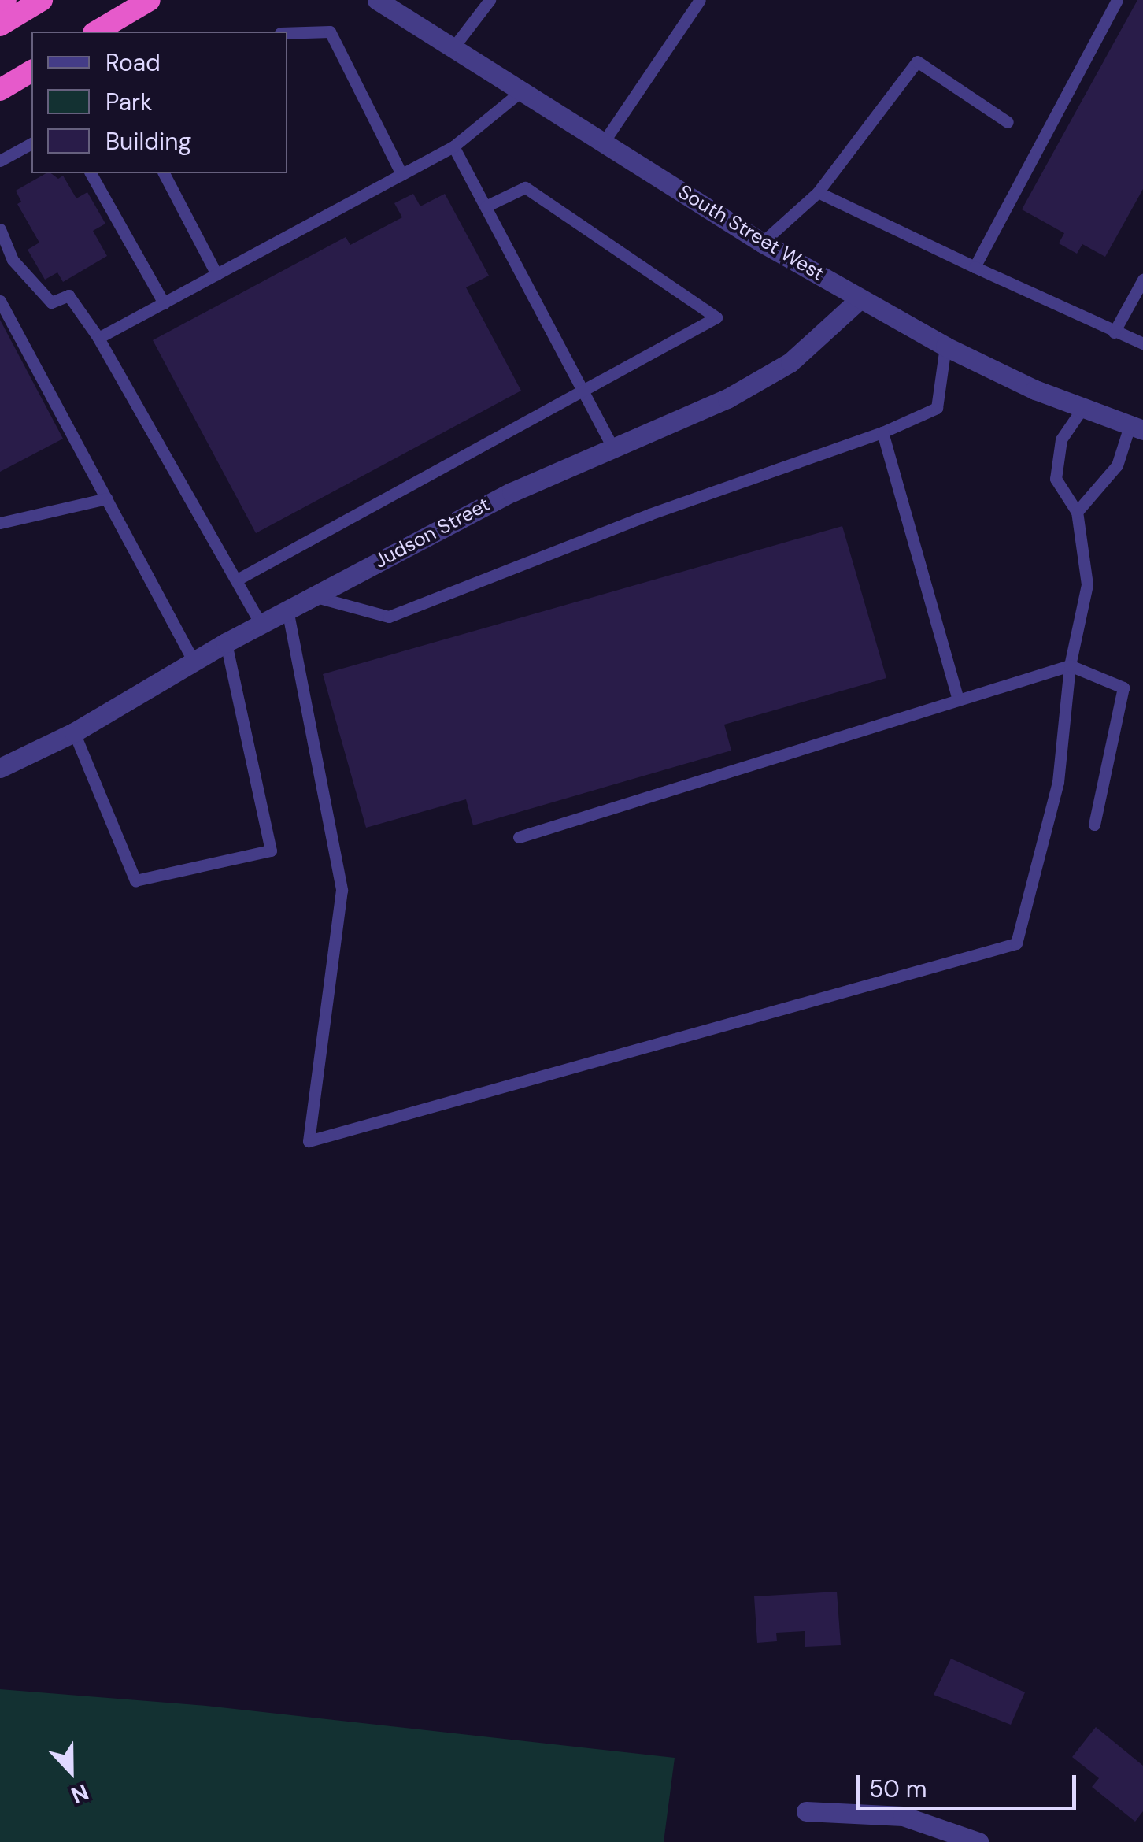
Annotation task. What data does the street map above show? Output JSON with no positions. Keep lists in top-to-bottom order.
{
  "streets": {
    "street": ["South Street West", "Judson Street"]
  },
  "crossings": [
    ["South Street West", "Judson Street"]
  ],
  "legend": ["Road", "Park", "Building"],
  "scale_bar": "50 m",
  "north": "bottom"
}
